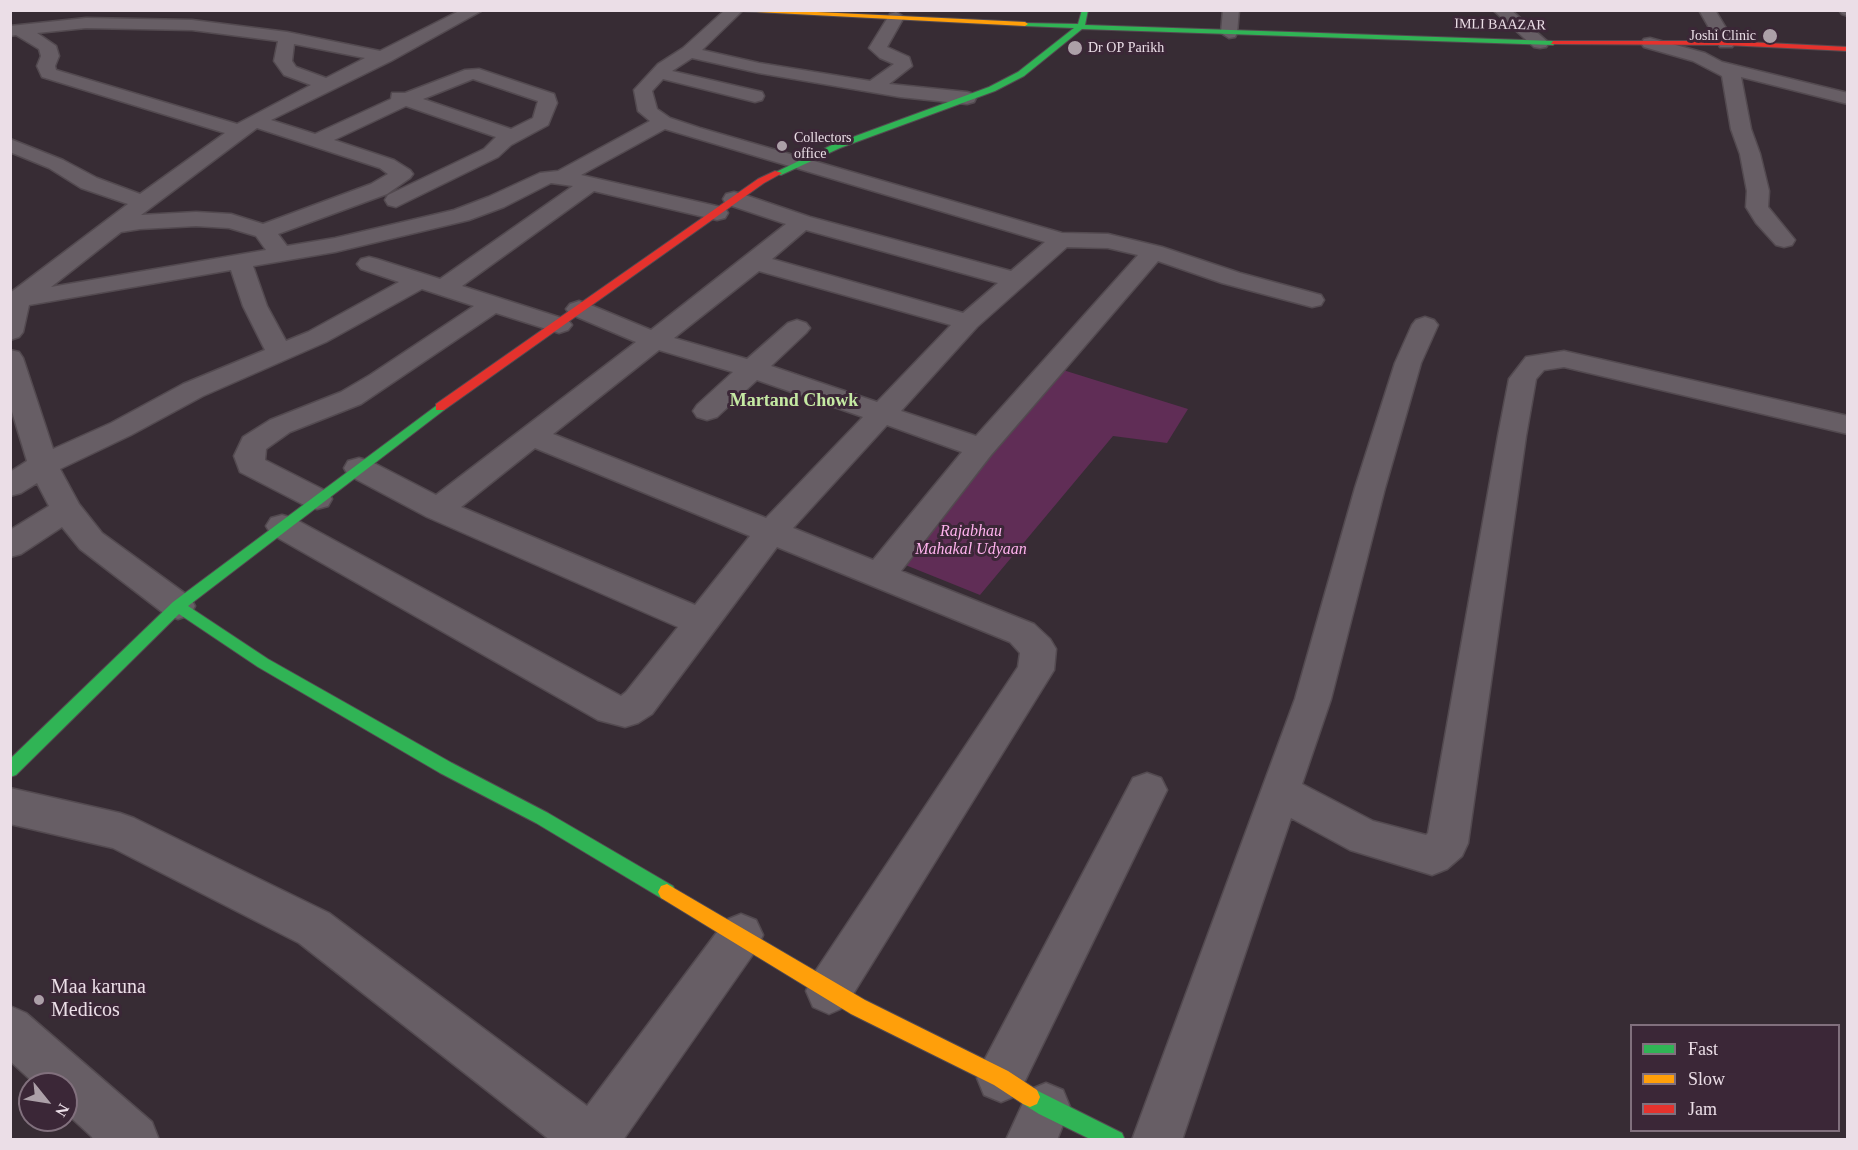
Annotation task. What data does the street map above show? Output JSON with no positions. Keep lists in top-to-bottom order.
{
  "streets": {
    "main road": ["IMLI BAAZAR"]
  },
  "districts": ["Martand Chowk"],
  "parks": ["Rajabhau Mahakal Udyaan"],
  "places": [
    "Joshi Clinic",
    "Dr OP Parikh",
    "Collectors office",
    "Maa karuna Medicos"
  ],
  "legend": ["Fast", "Slow", "Jam"],
  "north": "bottom right"
}
